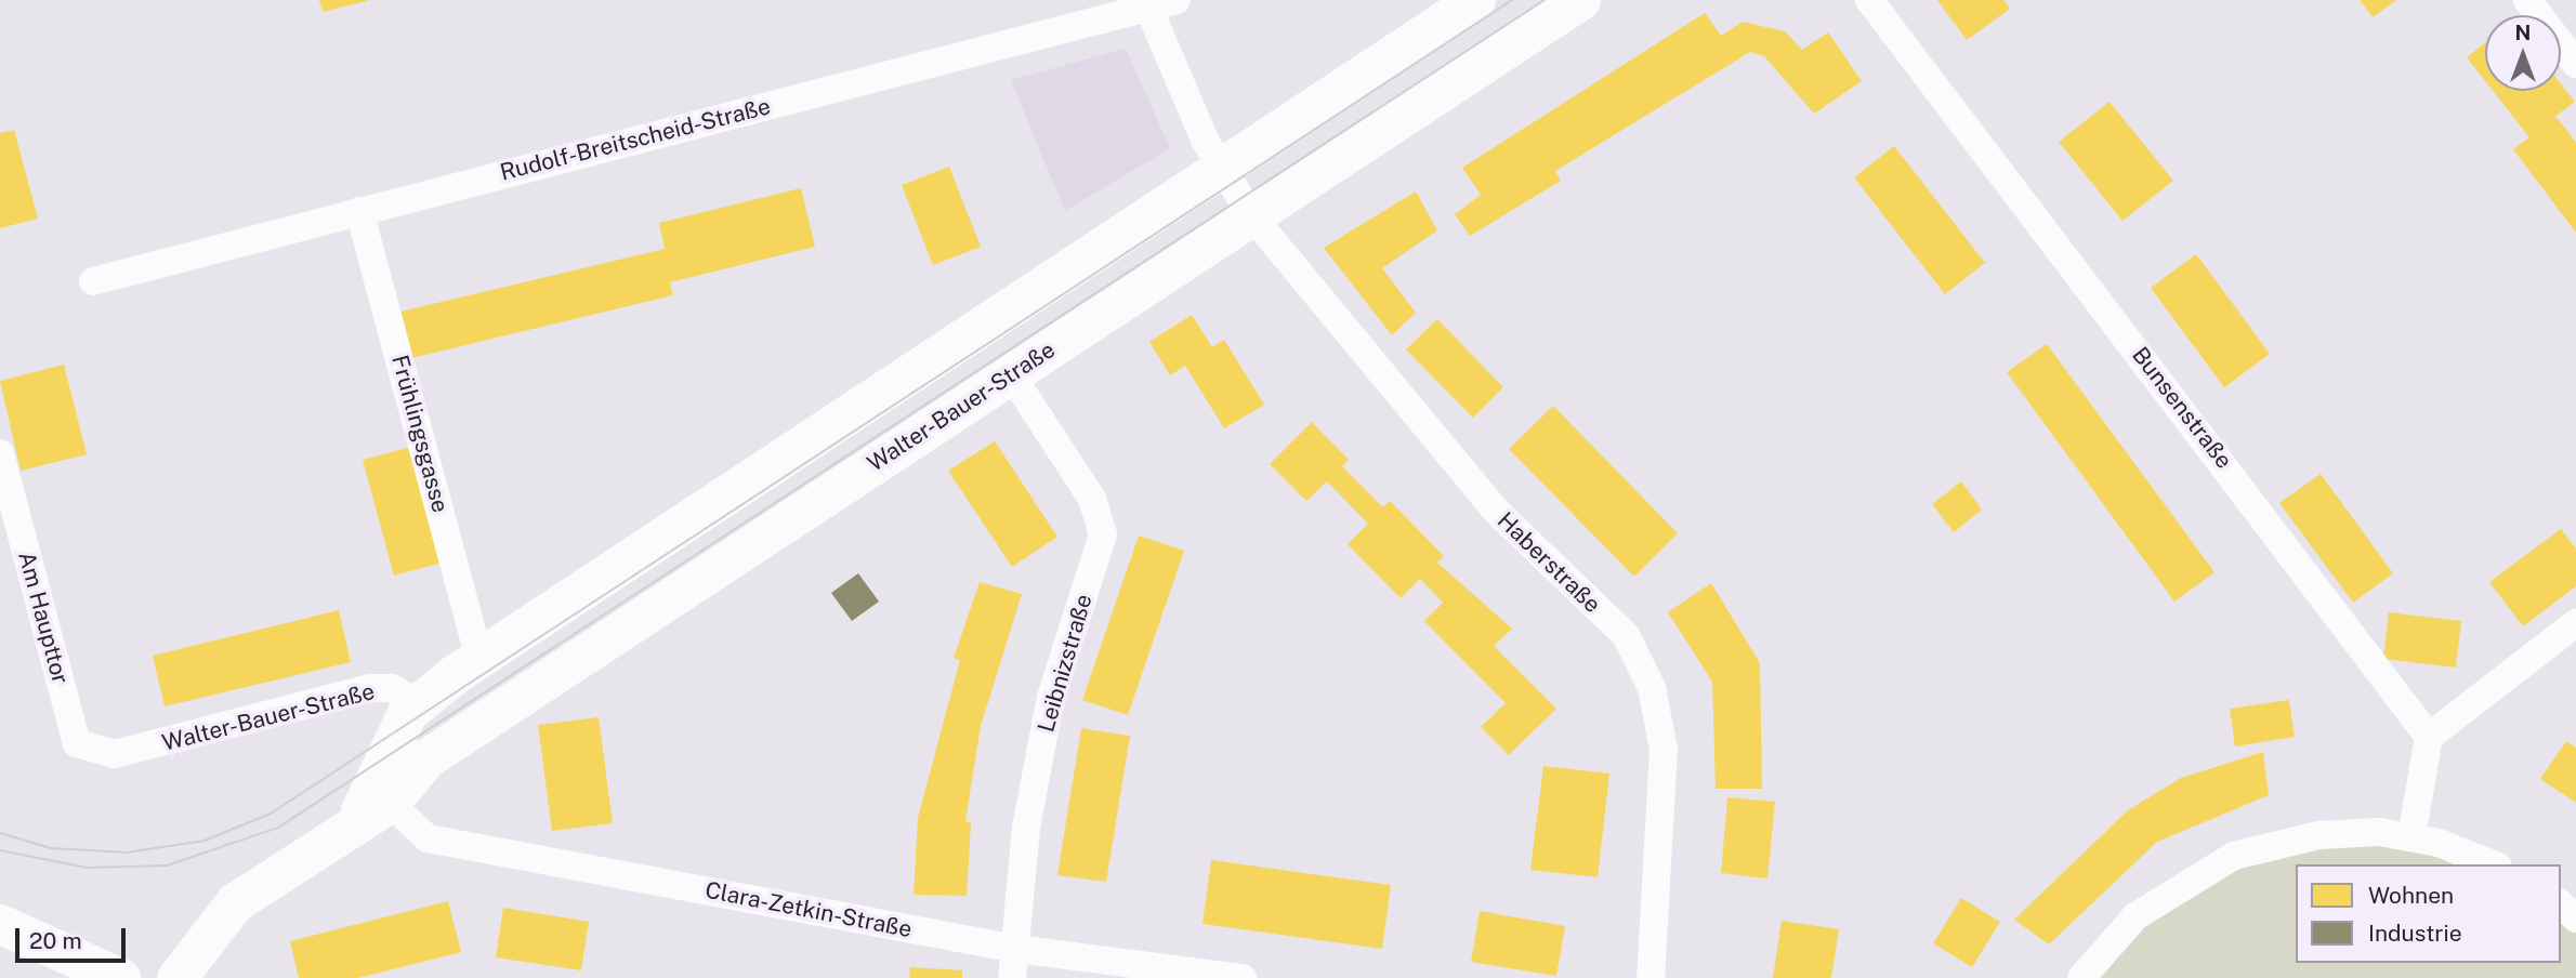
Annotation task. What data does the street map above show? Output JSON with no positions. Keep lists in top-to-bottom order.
{
  "streets": {
    "street": [
      "Rudolf-Breitscheid-Straße",
      "Walter-Bauer-Straße",
      "Bunsenstraße",
      "Frühlingsgasse",
      "Haberstraße",
      "Am Haupttor",
      "Leibnizstraße",
      "Clara-Zetkin-Straße"
    ]
  },
  "crossings": [
    ["Rudolf-Breitscheid-Straße", "Frühlingsgasse"],
    ["Rudolf-Breitscheid-Straße", "Haberstraße"],
    ["Walter-Bauer-Straße", "Frühlingsgasse"],
    ["Walter-Bauer-Straße", "Haberstraße"],
    ["Walter-Bauer-Straße", "Am Haupttor"],
    ["Walter-Bauer-Straße", "Leibnizstraße"],
    ["Walter-Bauer-Straße", "Clara-Zetkin-Straße"],
    ["Leibnizstraße", "Clara-Zetkin-Straße"]
  ],
  "legend": ["Wohnen", "Industrie"],
  "scale_bar": "20 m",
  "north": "top"
}
